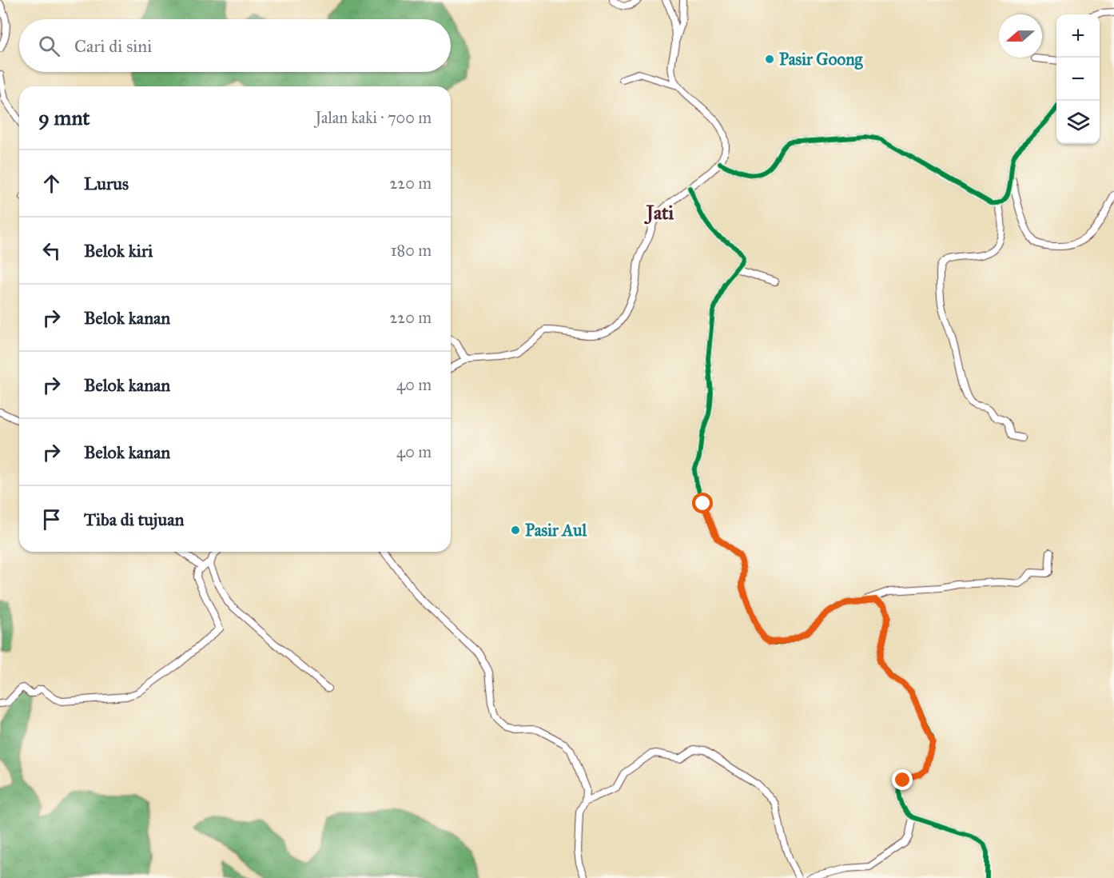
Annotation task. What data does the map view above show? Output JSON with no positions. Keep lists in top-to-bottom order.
{
  "districts": ["Jati"],
  "places": ["Pasir Goong", "Pasir Aul"],
  "north": "left",
  "page": {
    "map_buttons": ["+", "−"],
    "search": "Cari di sini",
    "heading": ["9 mnt", "Jalan kaki · 700 m"],
    "list": [
      ["Lurus", "220 m"],
      ["Belok kiri", "180 m"],
      ["Belok kanan", "220 m"],
      ["Belok kanan", "40 m"],
      ["Belok kanan", "40 m"],
      "Tiba di tujuan"
    ]
  }
}
